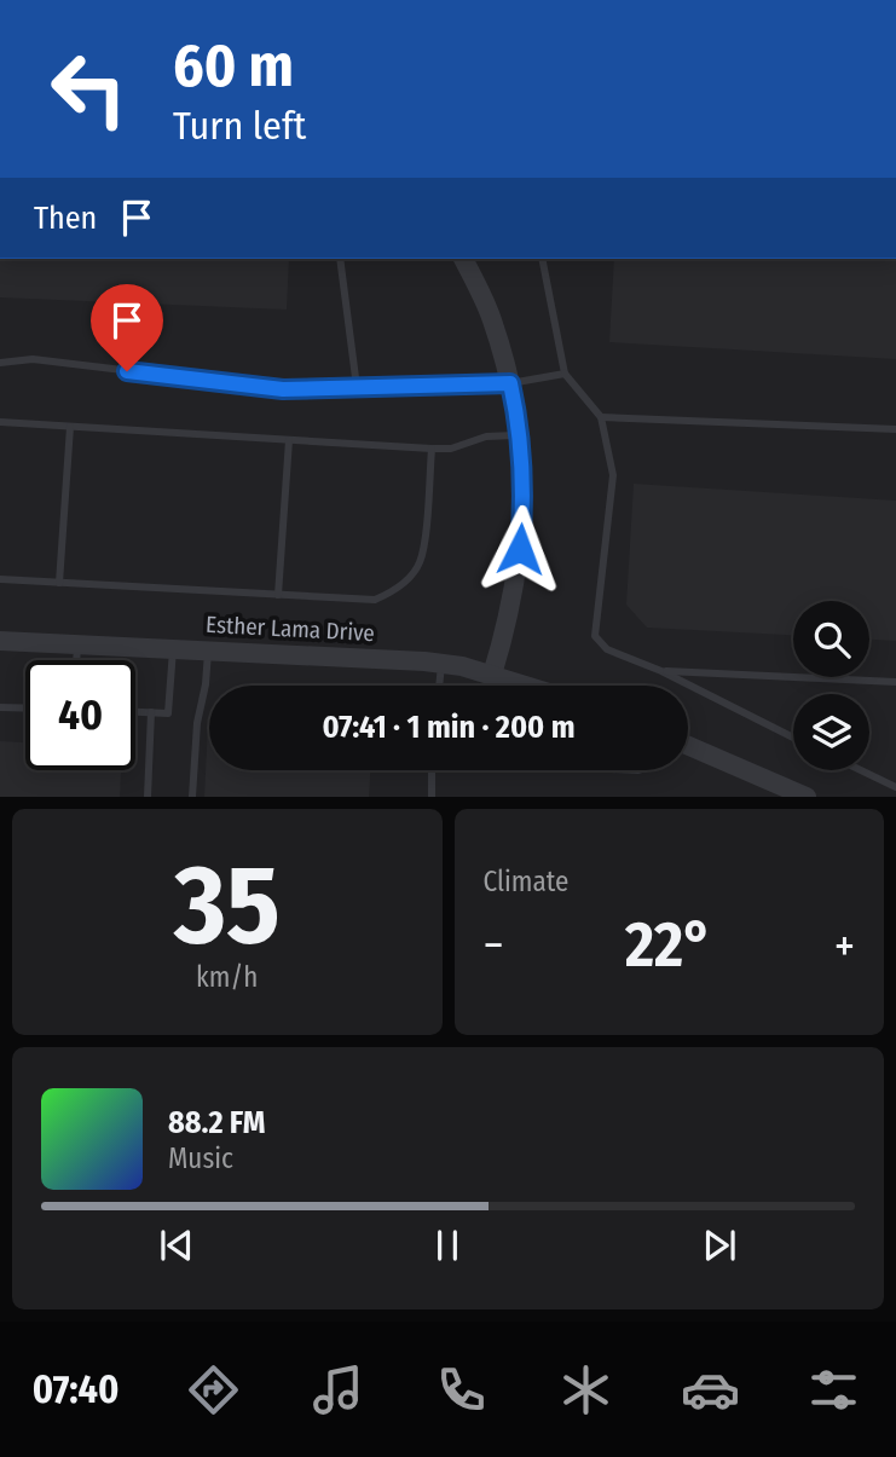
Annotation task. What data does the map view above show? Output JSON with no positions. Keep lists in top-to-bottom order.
{
  "streets": {
    "street": ["Esther Lama Drive"]
  },
  "page": {
    "turn": ["60 m", "Turn left"],
    "then": "Then",
    "limit": "40",
    "trip": "07:41 · 1 min · 200 m",
    "tile": [
      ["35", "km/h"],
      "Climate"
    ],
    "heat": ["−", "22°", "+"],
    "song": ["88.2 FM", "Music"],
    "tabs": "07:40"
  }
}
